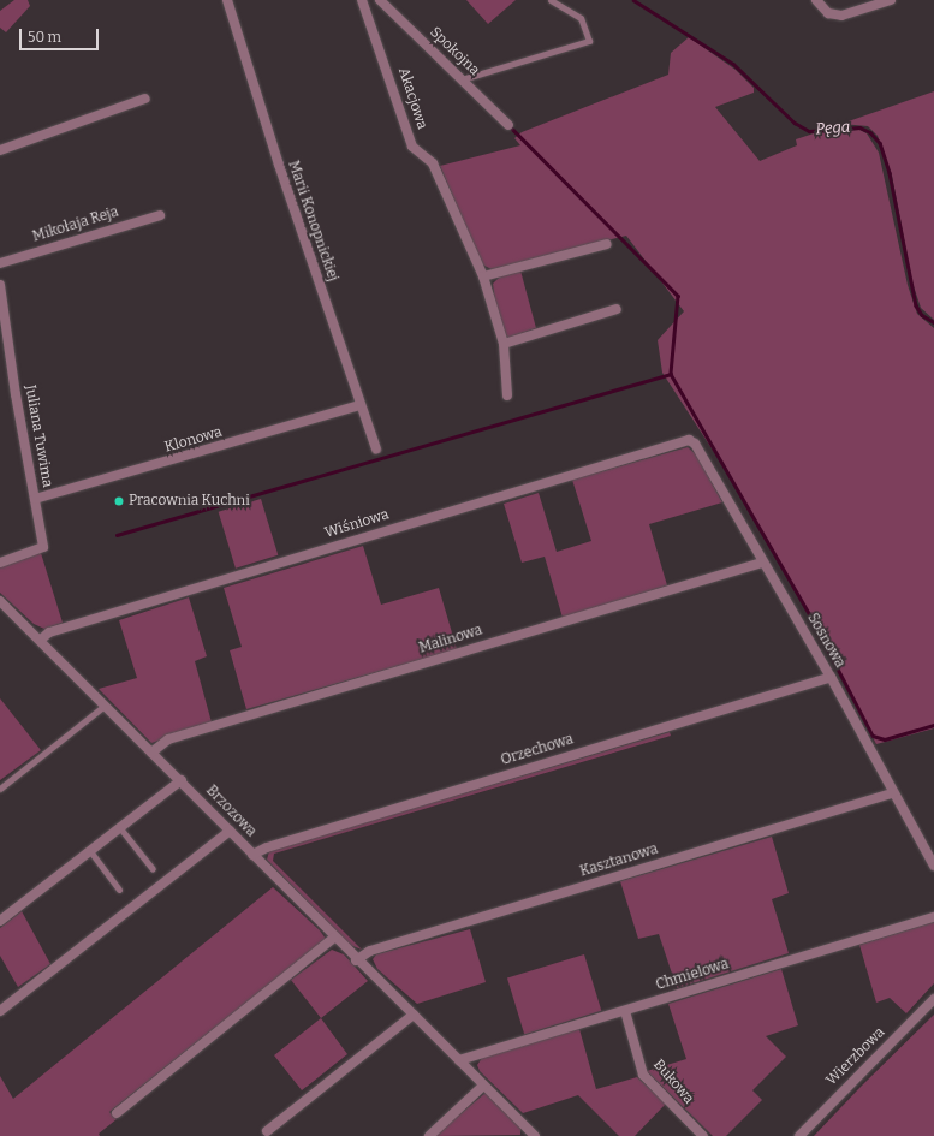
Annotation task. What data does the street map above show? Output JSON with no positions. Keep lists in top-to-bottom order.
{
  "streets": {
    "street": [
      "Spokojna",
      "Akacjowa",
      "Marii Konopnickiej",
      "Mikołaja Reja",
      "Juliana Tuwima",
      "Klonowa",
      "Wiśniowa",
      "Malinowa",
      "Sosnowa",
      "Orzechowa",
      "Brzozowa",
      "Kasztanowa",
      "Chmielowa",
      "Wierzbowa",
      "Bukowa"
    ]
  },
  "crossings": [
    ["Marii Konopnickiej", "Klonowa"],
    ["Juliana Tuwima", "Klonowa"],
    ["Wiśniowa", "Sosnowa"],
    ["Wiśniowa", "Brzozowa"],
    ["Malinowa", "Sosnowa"],
    ["Malinowa", "Brzozowa"],
    ["Sosnowa", "Orzechowa"],
    ["Sosnowa", "Kasztanowa"],
    ["Orzechowa", "Brzozowa"],
    ["Brzozowa", "Kasztanowa"],
    ["Brzozowa", "Chmielowa"],
    ["Chmielowa", "Bukowa"]
  ],
  "water": ["Pęga"],
  "places": ["Pracownia Kuchni"],
  "scale_bar": "50 m"
}
